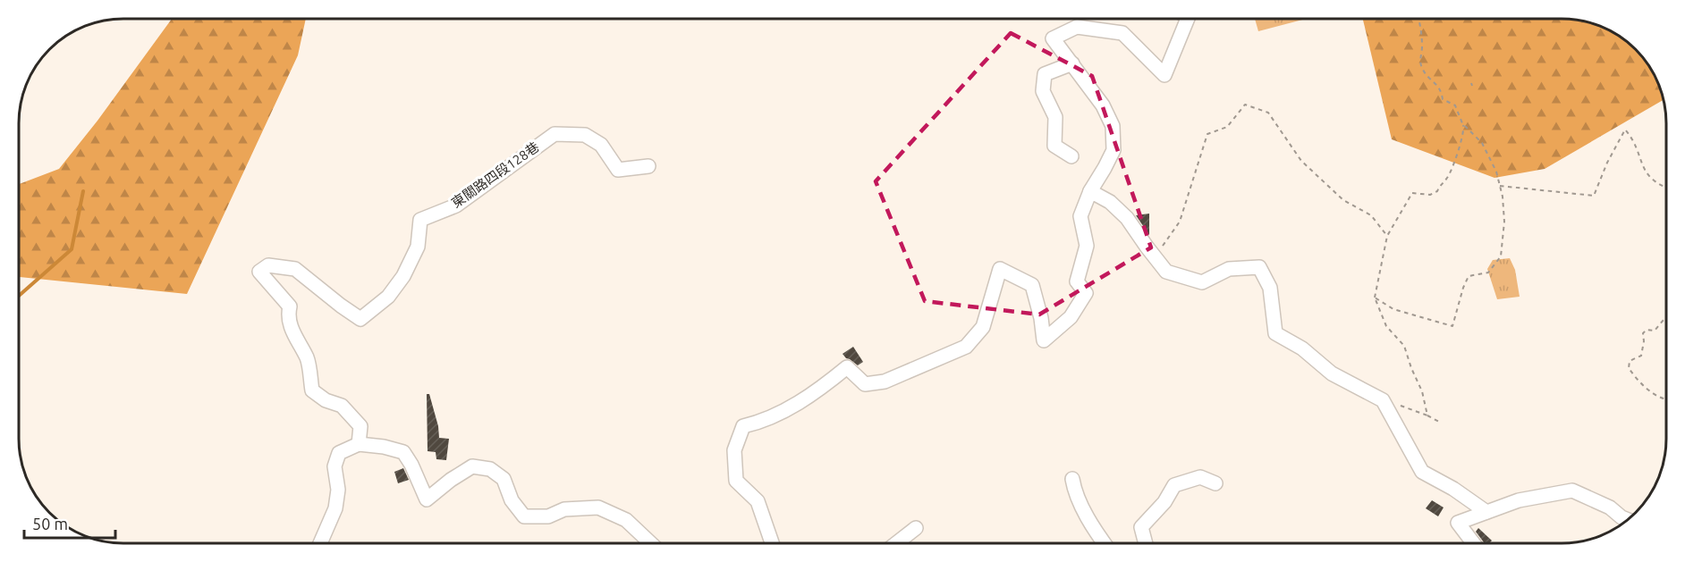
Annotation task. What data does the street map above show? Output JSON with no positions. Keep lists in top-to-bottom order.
{
  "streets": {
    "street": ["東關路四段128巷"]
  },
  "scale_bar": "50 m"
}
